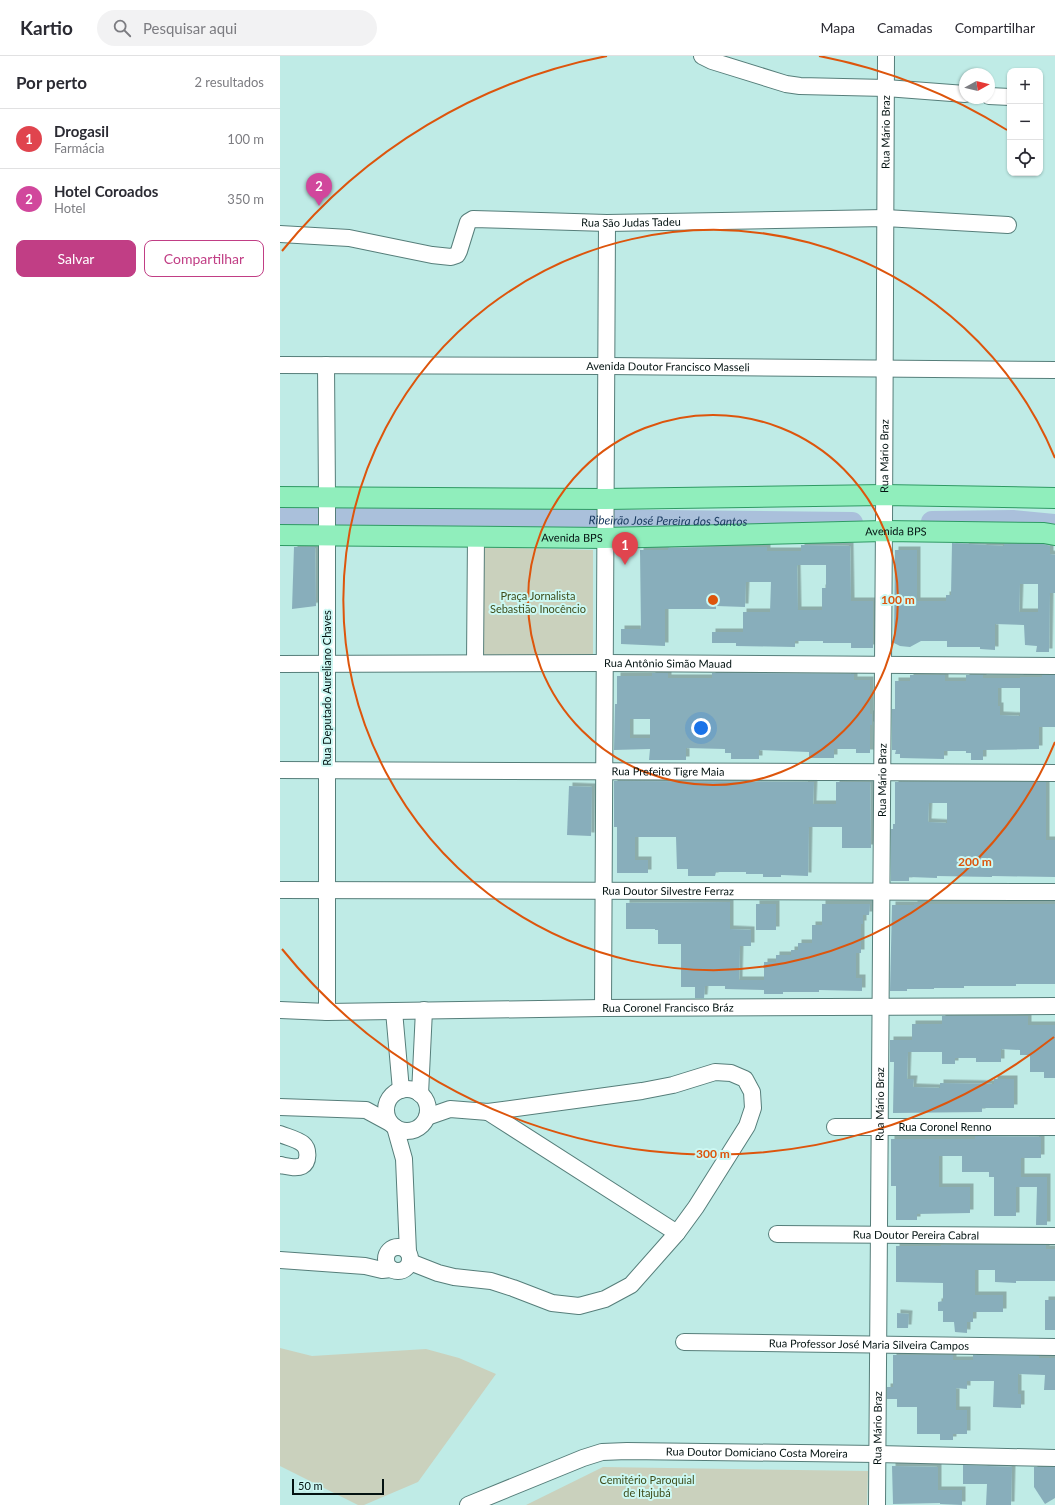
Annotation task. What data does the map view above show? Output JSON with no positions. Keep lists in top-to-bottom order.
{
  "streets": {
    "main road": ["Avenida BPS"],
    "street": [
      "Rua Mário Braz",
      "Rua São Judas Tadeu",
      "Avenida Doutor Francisco Masseli",
      "Rua Antônio Simão Mauad",
      "Rua Deputado Aureliano Chaves",
      "Rua Prefeito Tigre Maia",
      "Rua Doutor Silvestre Ferraz",
      "Rua Coronel Francisco Bráz",
      "Rua Coronel Renno",
      "Rua Doutor Pereira Cabral",
      "Rua Professor José Maria Silveira Campos",
      "Rua Doutor Domiciano Costa Moreira"
    ]
  },
  "crossings": [
    ["Rua Mário Braz", "Rua São Judas Tadeu"],
    ["Rua Mário Braz", "Avenida Doutor Francisco Masseli"],
    ["Rua Mário Braz", "Avenida BPS"],
    ["Rua Mário Braz", "Rua Antônio Simão Mauad"],
    ["Rua Mário Braz", "Rua Prefeito Tigre Maia"],
    ["Rua Mário Braz", "Rua Doutor Silvestre Ferraz"],
    ["Rua Mário Braz", "Rua Coronel Francisco Bráz"],
    ["Rua Mário Braz", "Rua Coronel Renno"],
    ["Rua Mário Braz", "Rua Doutor Pereira Cabral"],
    ["Rua Mário Braz", "Rua Professor José Maria Silveira Campos"],
    ["Rua Mário Braz", "Rua Doutor Domiciano Costa Moreira"],
    ["Avenida Doutor Francisco Masseli", "Rua Deputado Aureliano Chaves"],
    ["Avenida BPS", "Rua Deputado Aureliano Chaves"],
    ["Rua Antônio Simão Mauad", "Rua Deputado Aureliano Chaves"],
    ["Rua Deputado Aureliano Chaves", "Rua Prefeito Tigre Maia"],
    ["Rua Deputado Aureliano Chaves", "Rua Doutor Silvestre Ferraz"],
    ["Rua Deputado Aureliano Chaves", "Rua Coronel Francisco Bráz"]
  ],
  "water": ["Ribeirão José Pereira dos Santos"],
  "parks": ["Praça Jornalista Sebastião Inocêncio", "Cemitério Paroquial de Itajubá"],
  "scale_bar": "50 m",
  "north": "right",
  "page": {
    "header": "Kartio",
    "search": "Pesquisar aqui",
    "nav": ["Mapa", "Camadas", "Compartilhar"],
    "heading": ["Por perto", "2 resultados"],
    "map_buttons": ["+", "−"],
    "list": [
      {
        "mark": "1",
        "name": "Drogasil",
        "note": "Farmácia",
        "value": "100 m"
      },
      {
        "mark": "2",
        "name": "Hotel Coroados",
        "note": "Hotel",
        "value": "350 m"
      }
    ],
    "pins": ["2", "1"],
    "buttons": ["Salvar", "Compartilhar"],
    "scale": "50 m"
  },
  "rings": ["100 m", "200 m", "300 m"]
}
